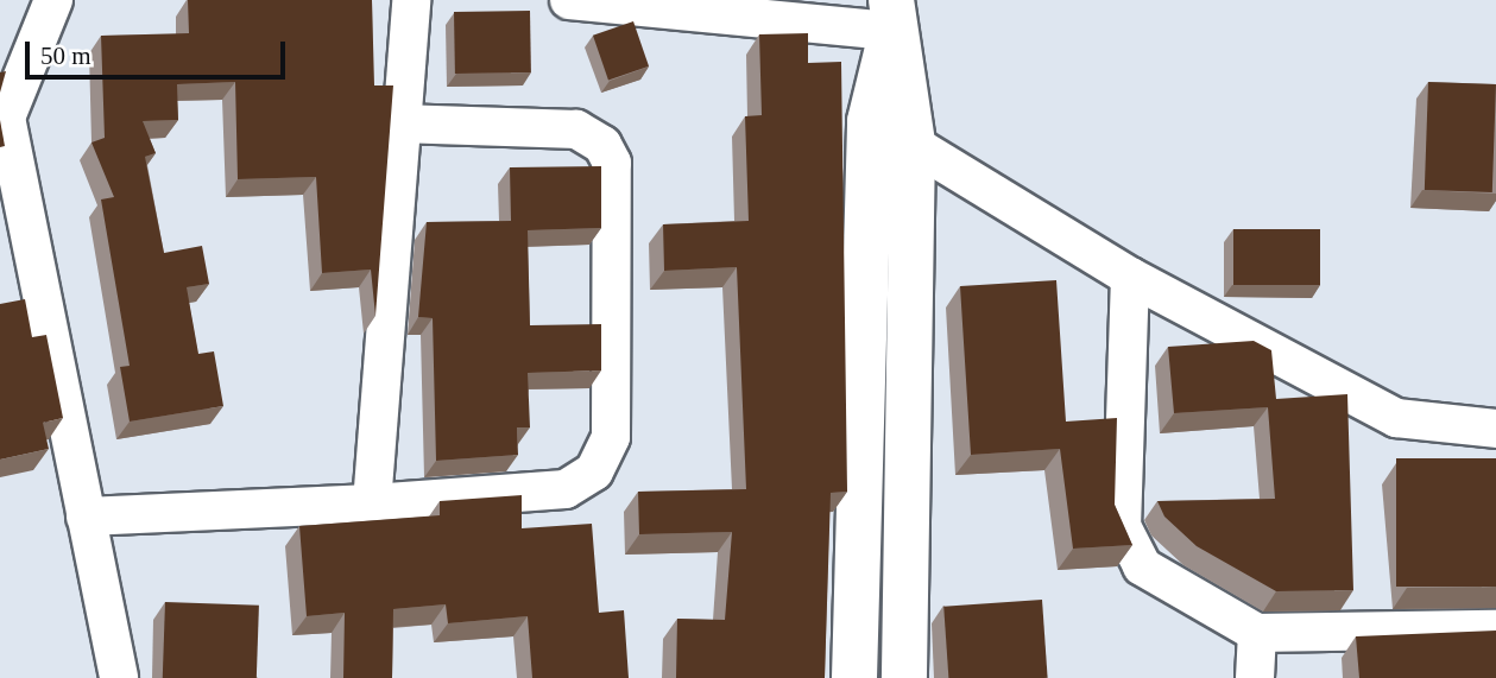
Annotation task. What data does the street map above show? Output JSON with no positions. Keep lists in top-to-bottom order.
{
  "scale_bar": "50 m"
}
